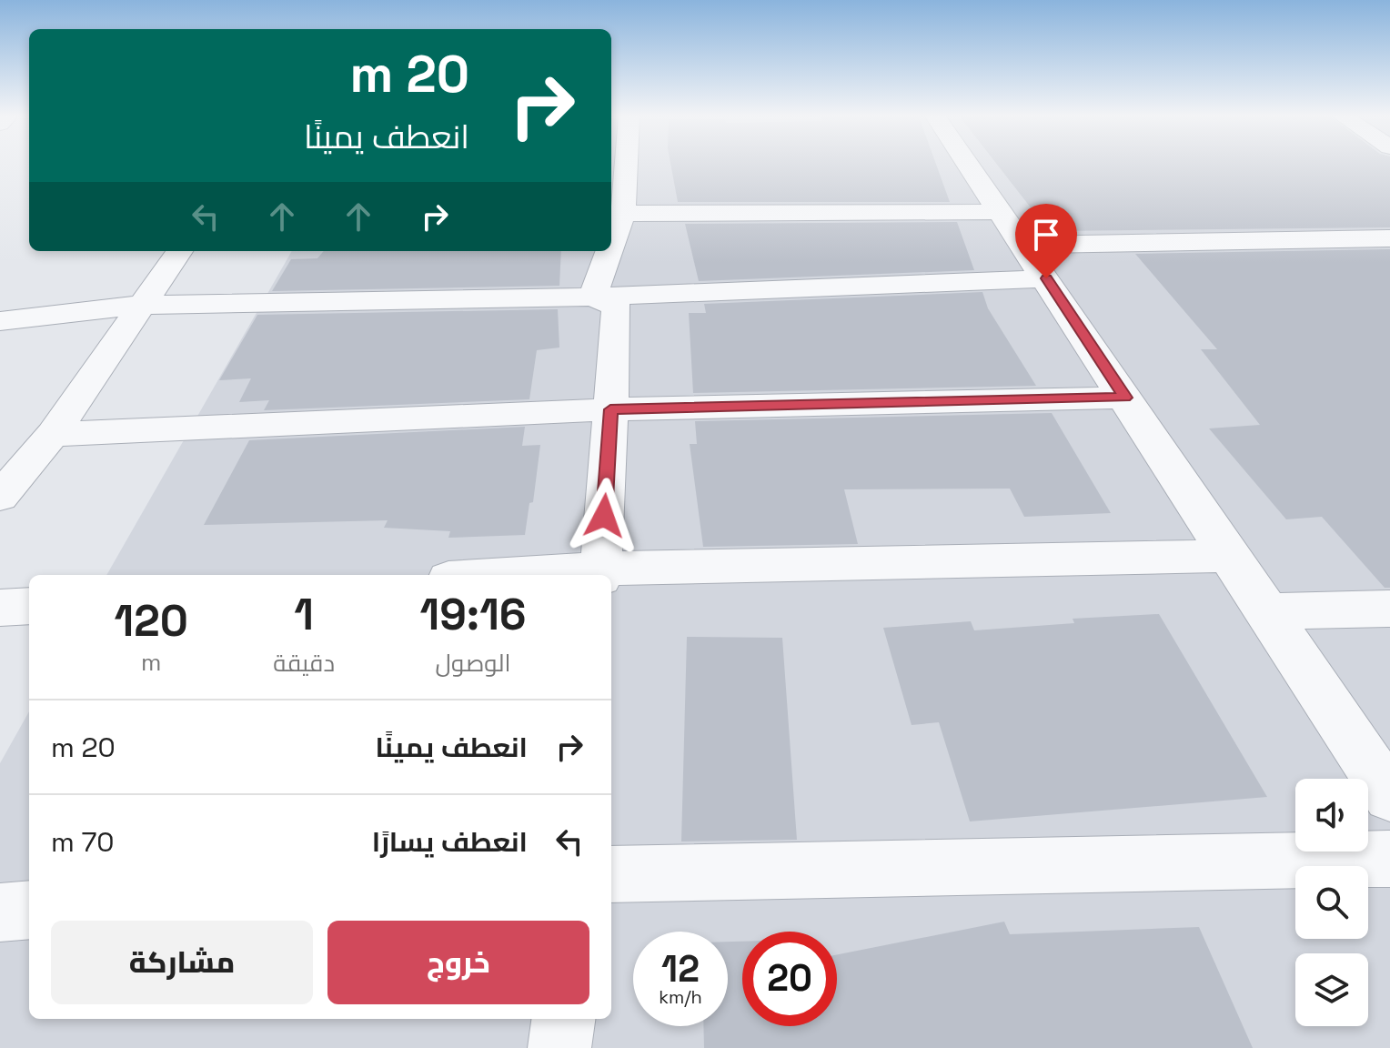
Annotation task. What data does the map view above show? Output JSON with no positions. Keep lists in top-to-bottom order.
{
  "page": {
    "turn": ["20 m", "انعطف يمينًا"],
    "eta": [
      "19:16",
      "الوصول",
      "1",
      "دقيقة",
      "120",
      "m"
    ],
    "list": [
      {
        "name": "انعطف يمينًا",
        "value": "20 m"
      },
      {
        "name": "انعطف يسارًا",
        "value": "70 m"
      }
    ],
    "buttons": ["خروج", "مشاركة"],
    "speed": "12 km/h",
    "limit": "20"
  }
}
